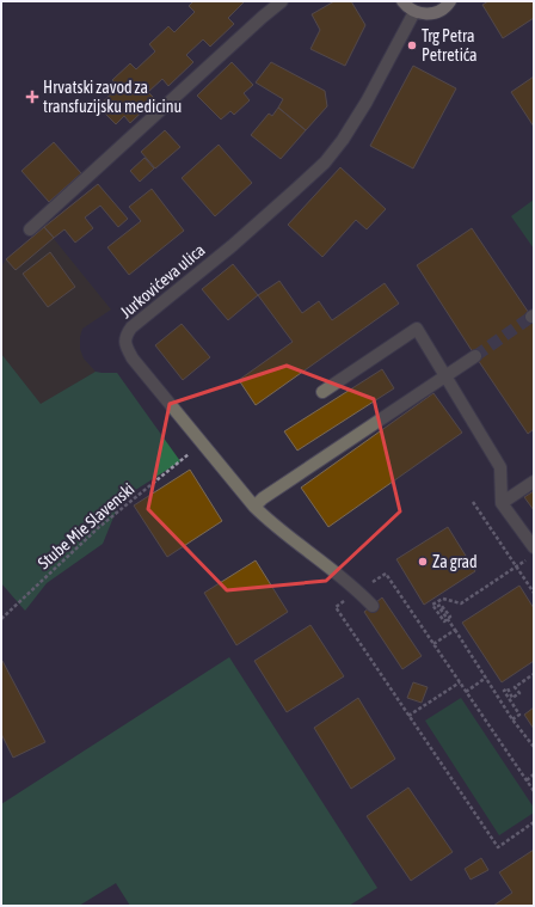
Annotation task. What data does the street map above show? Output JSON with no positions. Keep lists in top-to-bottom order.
{
  "streets": {
    "street": ["Jurkovićeva ulica"],
    "path": ["Stube Mie Slavenski"]
  },
  "places": {
    "other": ["Trg Petra Petretića", "Za grad"],
    "health": ["Hrvatski zavod za transfuzijsku medicinu"]
  }
}
